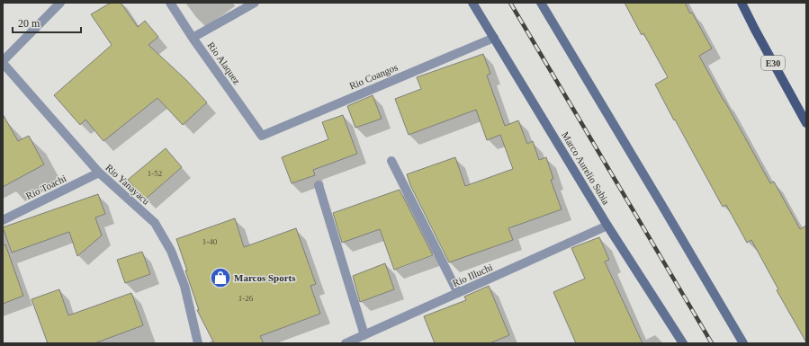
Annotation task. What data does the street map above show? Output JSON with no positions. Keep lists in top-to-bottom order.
{
  "streets": {
    "main road": ["E30", "Marco Aurelio Subia"],
    "street": [
      "Rio Alaquez",
      "Rio Coangos",
      "Rio Yanayacu",
      "Rio Toachi",
      "Rio Illuchi"
    ]
  },
  "crossings": [
    ["Rio Alaquez", "Rio Coangos"],
    ["Rio Coangos", "Marco Aurelio Subia"],
    ["Marco Aurelio Subia", "Rio Illuchi"],
    ["Rio Yanayacu", "Rio Toachi"]
  ],
  "places": {
    "shop": ["Marcos Sports"]
  },
  "house_numbers": ["1-52", "1-40", "1-26"],
  "scale_bar": "20 m"
}
